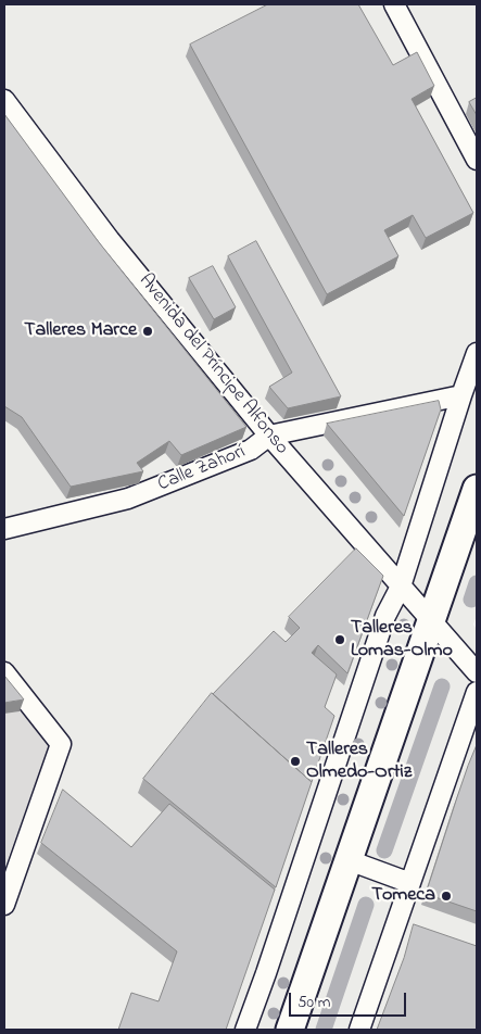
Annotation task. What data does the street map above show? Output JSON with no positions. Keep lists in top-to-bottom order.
{
  "streets": {
    "street": ["Avenida del Príncipe Alfonso", "Calle Zahorí"]
  },
  "crossings": [
    ["Avenida del Príncipe Alfonso", "Calle Zahorí"]
  ],
  "places": [
    "Talleres Marce",
    "Talleres Lomas-Olmo",
    "Talleres Olmedo-Ortiz",
    "Tomeca"
  ],
  "scale_bar": "50 m"
}
